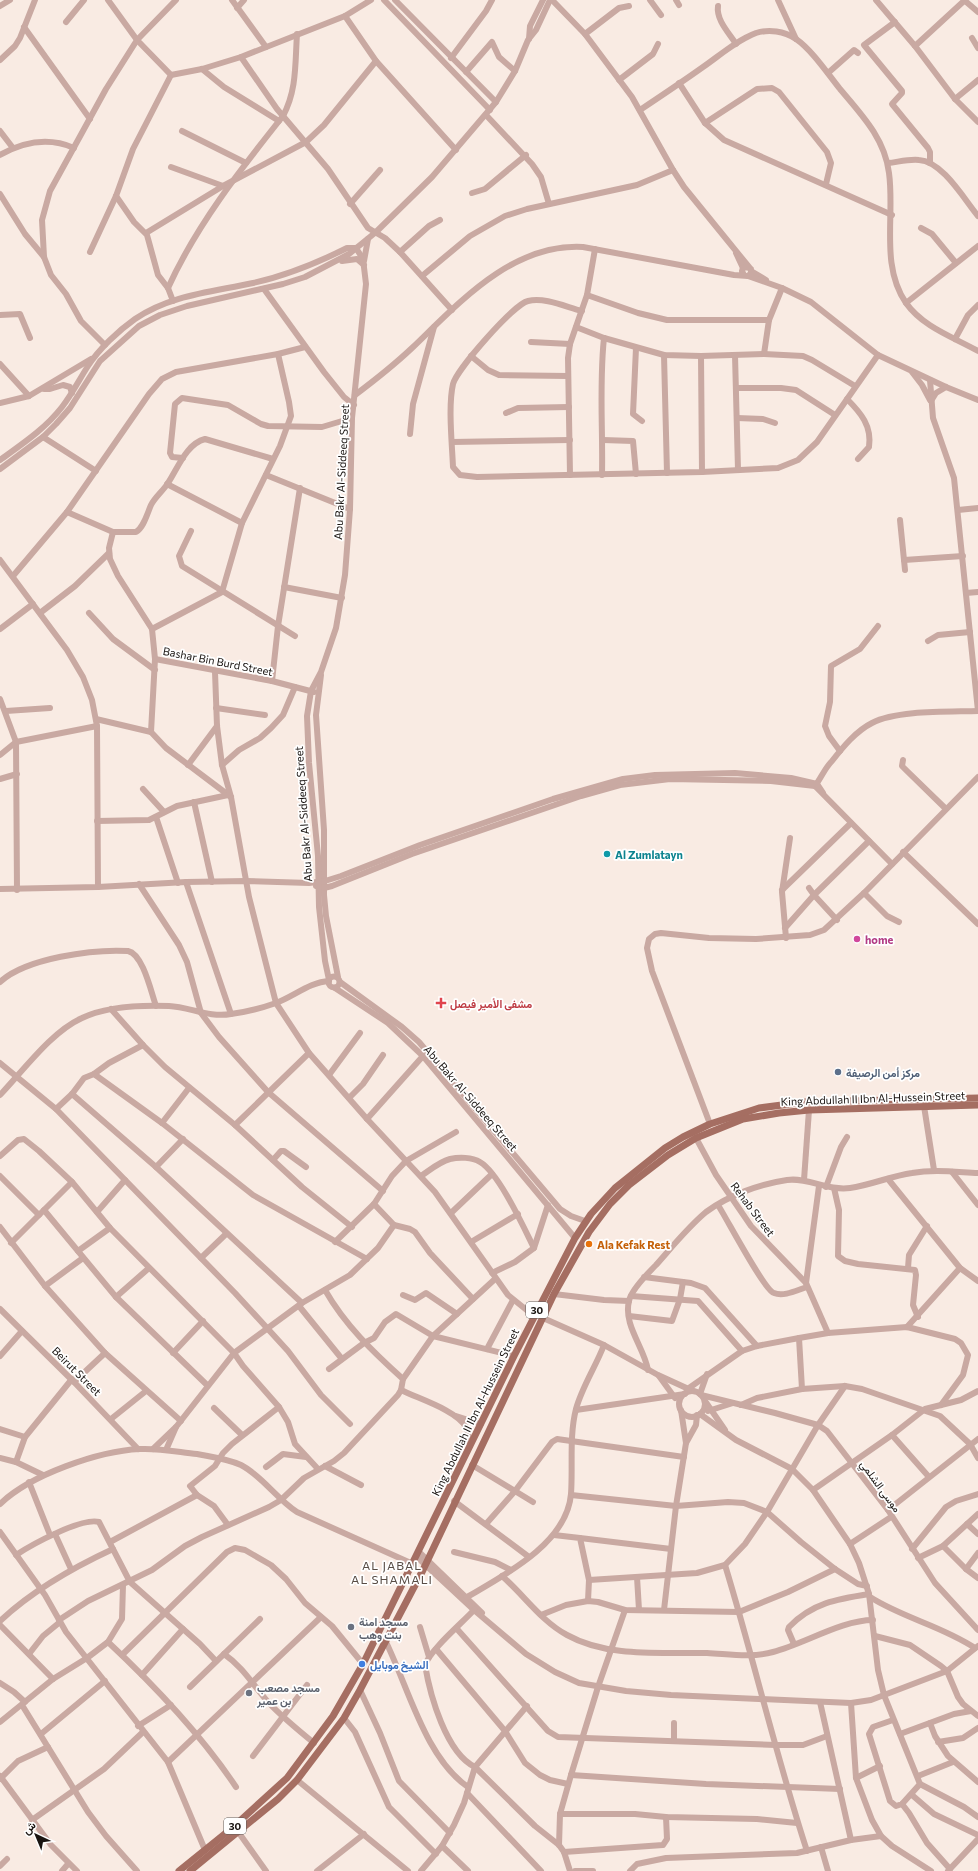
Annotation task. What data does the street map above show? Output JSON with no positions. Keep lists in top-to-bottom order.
{
  "streets": {
    "main road": ["King Abdullah II Ibn Al-Hussein Street", "30"],
    "street": [
      "Abu Bakr Al-Siddeeq Street",
      "Bashar Bin Burd Street",
      "Rehab Street",
      "Beirut Street",
      "موسى الشلمي"
    ]
  },
  "crossings": [
    ["Abu Bakr Al-Siddeeq Street", "Bashar Bin Burd Street"],
    ["Abu Bakr Al-Siddeeq Street", "King Abdullah II Ibn Al-Hussein Street"],
    ["King Abdullah II Ibn Al-Hussein Street", "Rehab Street"]
  ],
  "districts": ["AL JABAL AL SHAMALI"],
  "places": {
    "other": [
      "Al Zumlatayn",
      "home",
      "مركز أمن الرصيفة",
      "Ala Kefak Rest",
      "مسجد امنة بنت وهب",
      "الشيخ موبايل",
      "مسجد مصعب بن عمير"
    ],
    "health": ["مشفى الأمير فيصل"]
  },
  "north": "top left"
}
